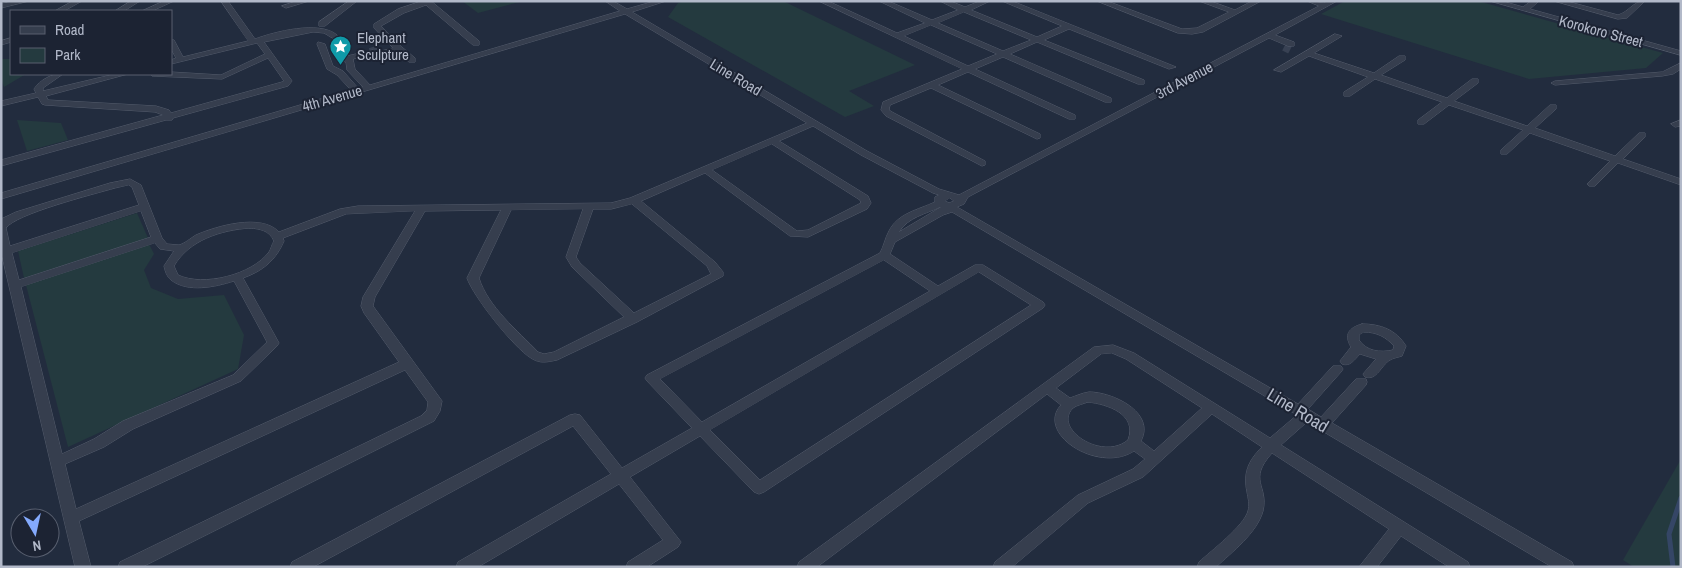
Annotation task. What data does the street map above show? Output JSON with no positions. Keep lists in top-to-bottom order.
{
  "streets": {
    "street": [
      "Korokoro Street",
      "Line Road",
      "3rd Avenue",
      "4th Avenue"
    ]
  },
  "crossings": [
    ["Line Road", "3rd Avenue"],
    ["Line Road", "4th Avenue"]
  ],
  "places": {
    "place": ["Elephant Sculpture"]
  },
  "legend": ["Road", "Park"],
  "north": "bottom"
}
